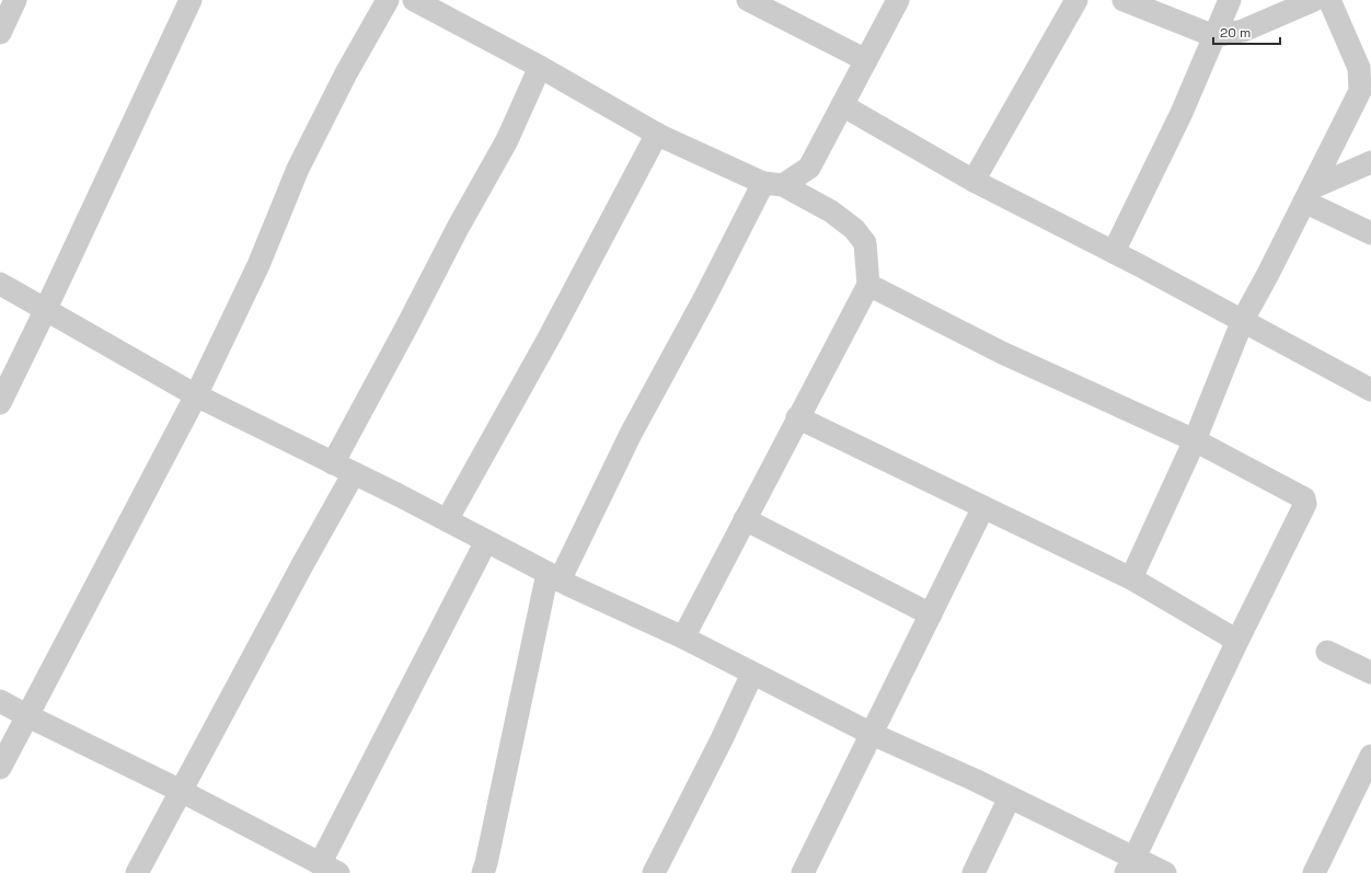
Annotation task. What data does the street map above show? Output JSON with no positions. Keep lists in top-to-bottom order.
{
  "scale_bar": "20 m"
}
